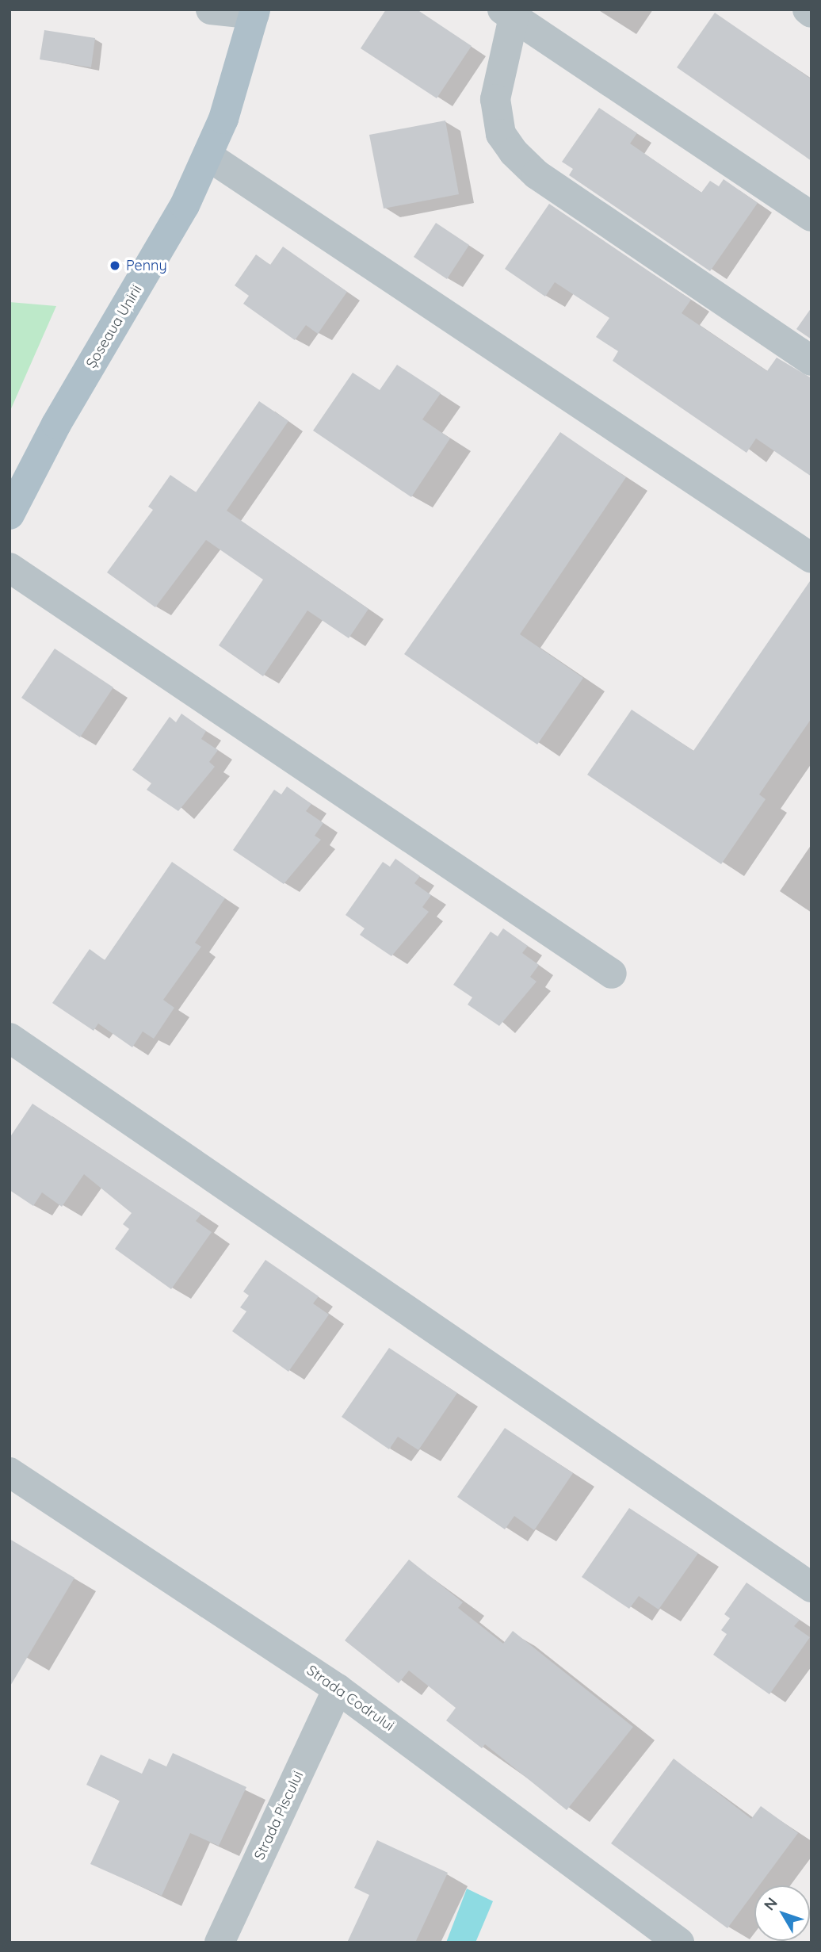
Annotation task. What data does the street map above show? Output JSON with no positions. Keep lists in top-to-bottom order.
{
  "streets": {
    "main road": ["Șoseaua Unirii"],
    "street": ["Strada Codrului", "Strada Piscului"]
  },
  "crossings": [
    ["Strada Codrului", "Strada Piscului"]
  ],
  "places": ["Penny"],
  "north": "top left"
}
